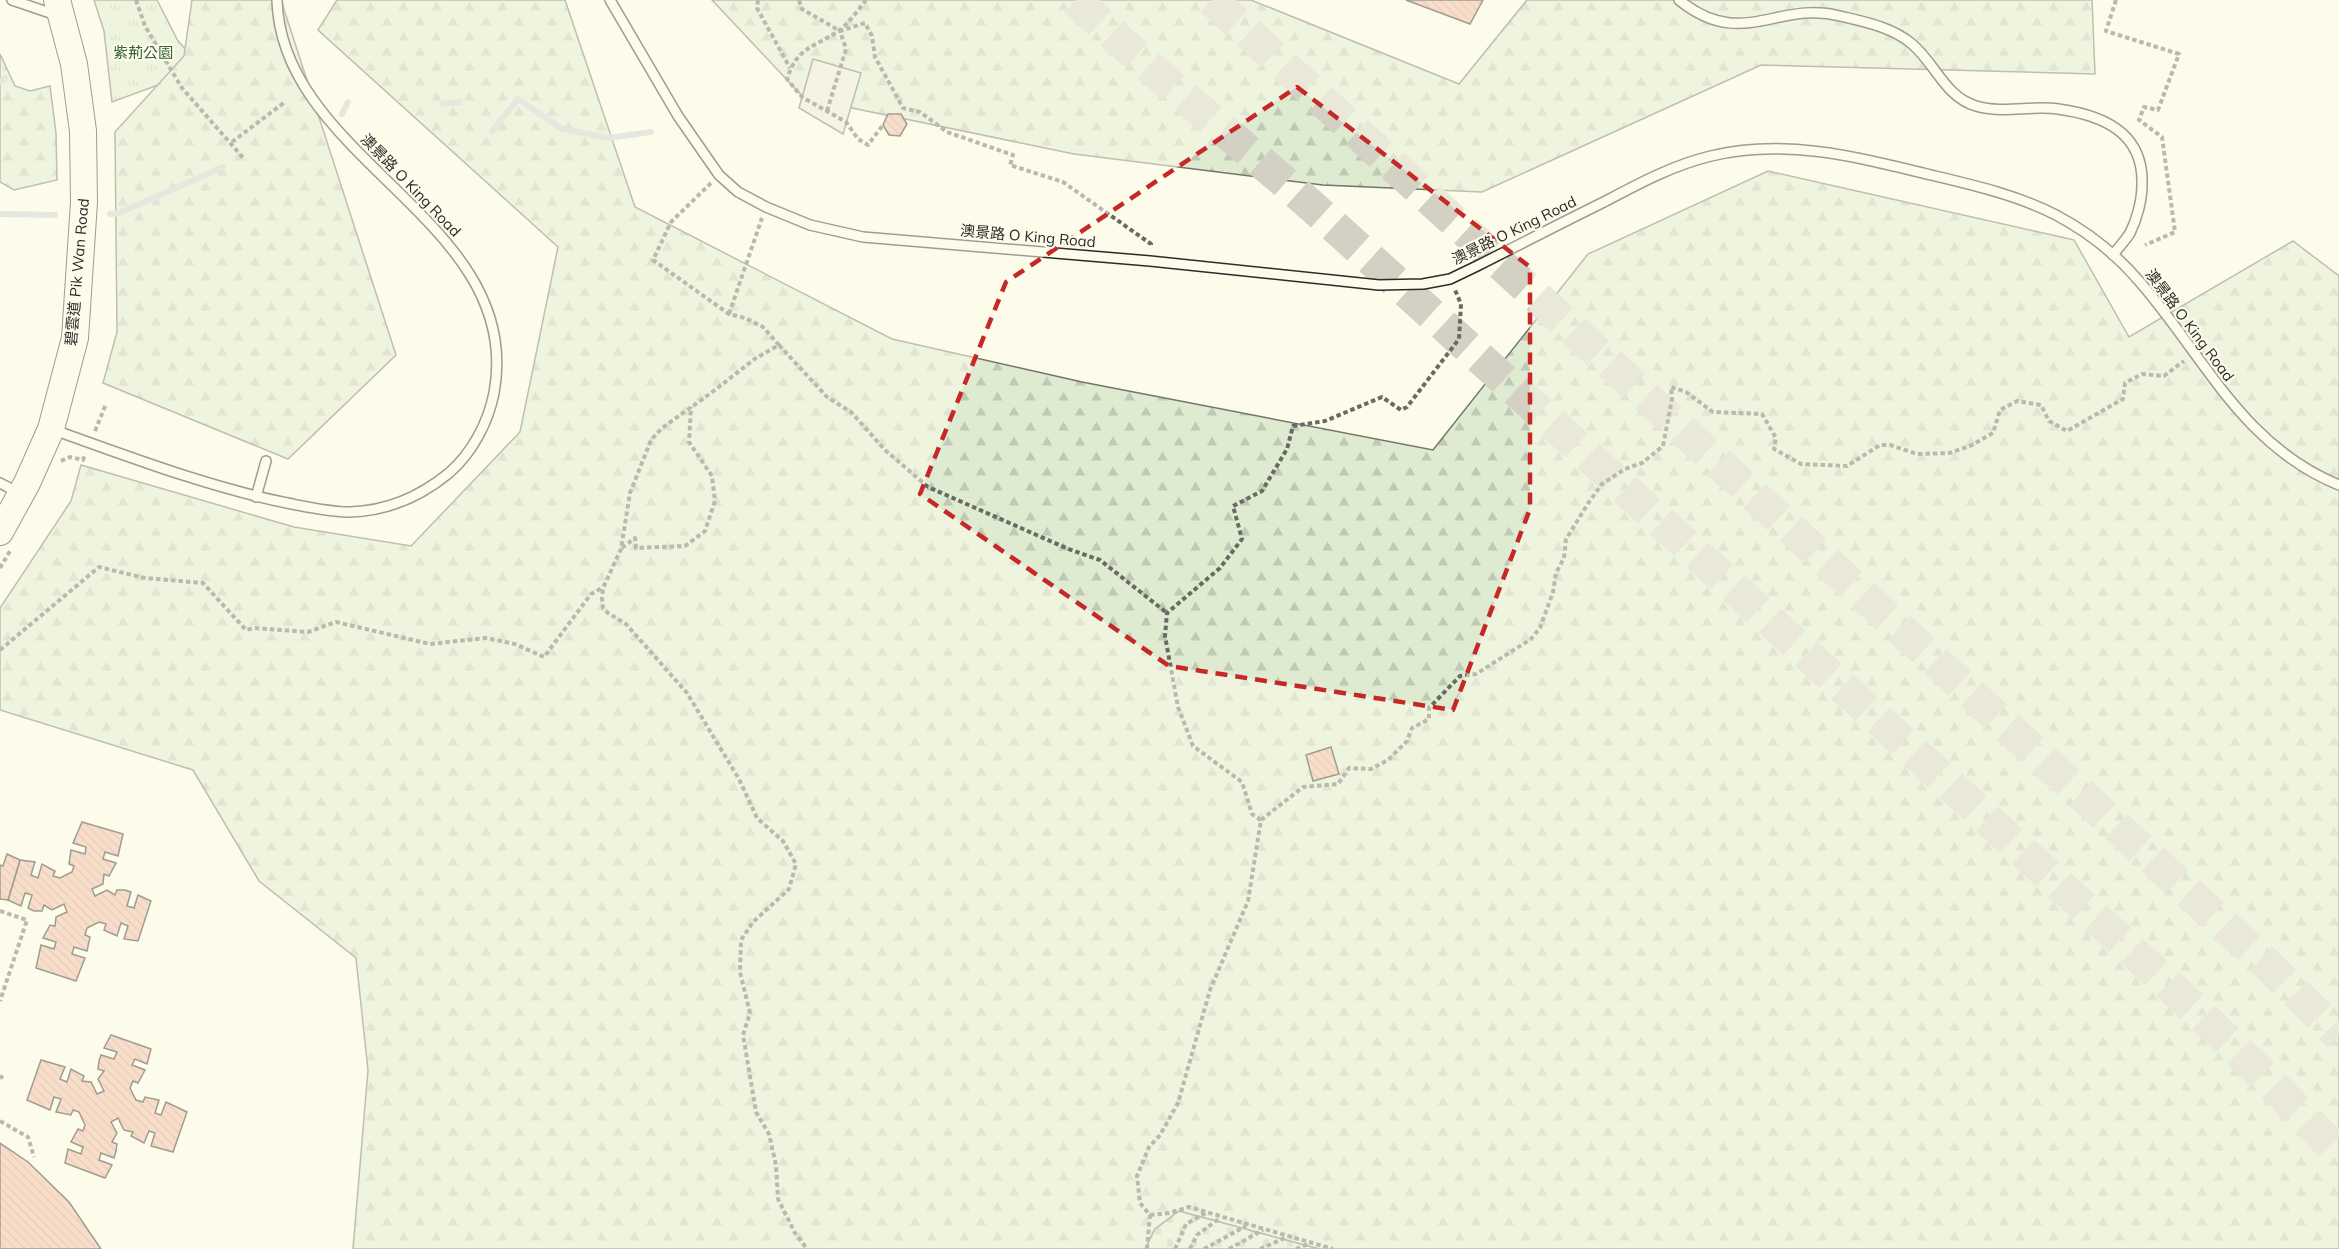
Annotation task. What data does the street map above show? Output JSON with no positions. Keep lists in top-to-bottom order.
{
  "streets": {
    "main road": ["碧雲道 Pik Wan Road"],
    "lane": ["澳景路 O King Road"]
  },
  "crossings": [
    ["澳景路 O King Road", "碧雲道 Pik Wan Road"]
  ],
  "parks": ["紫荊公園"]
}
